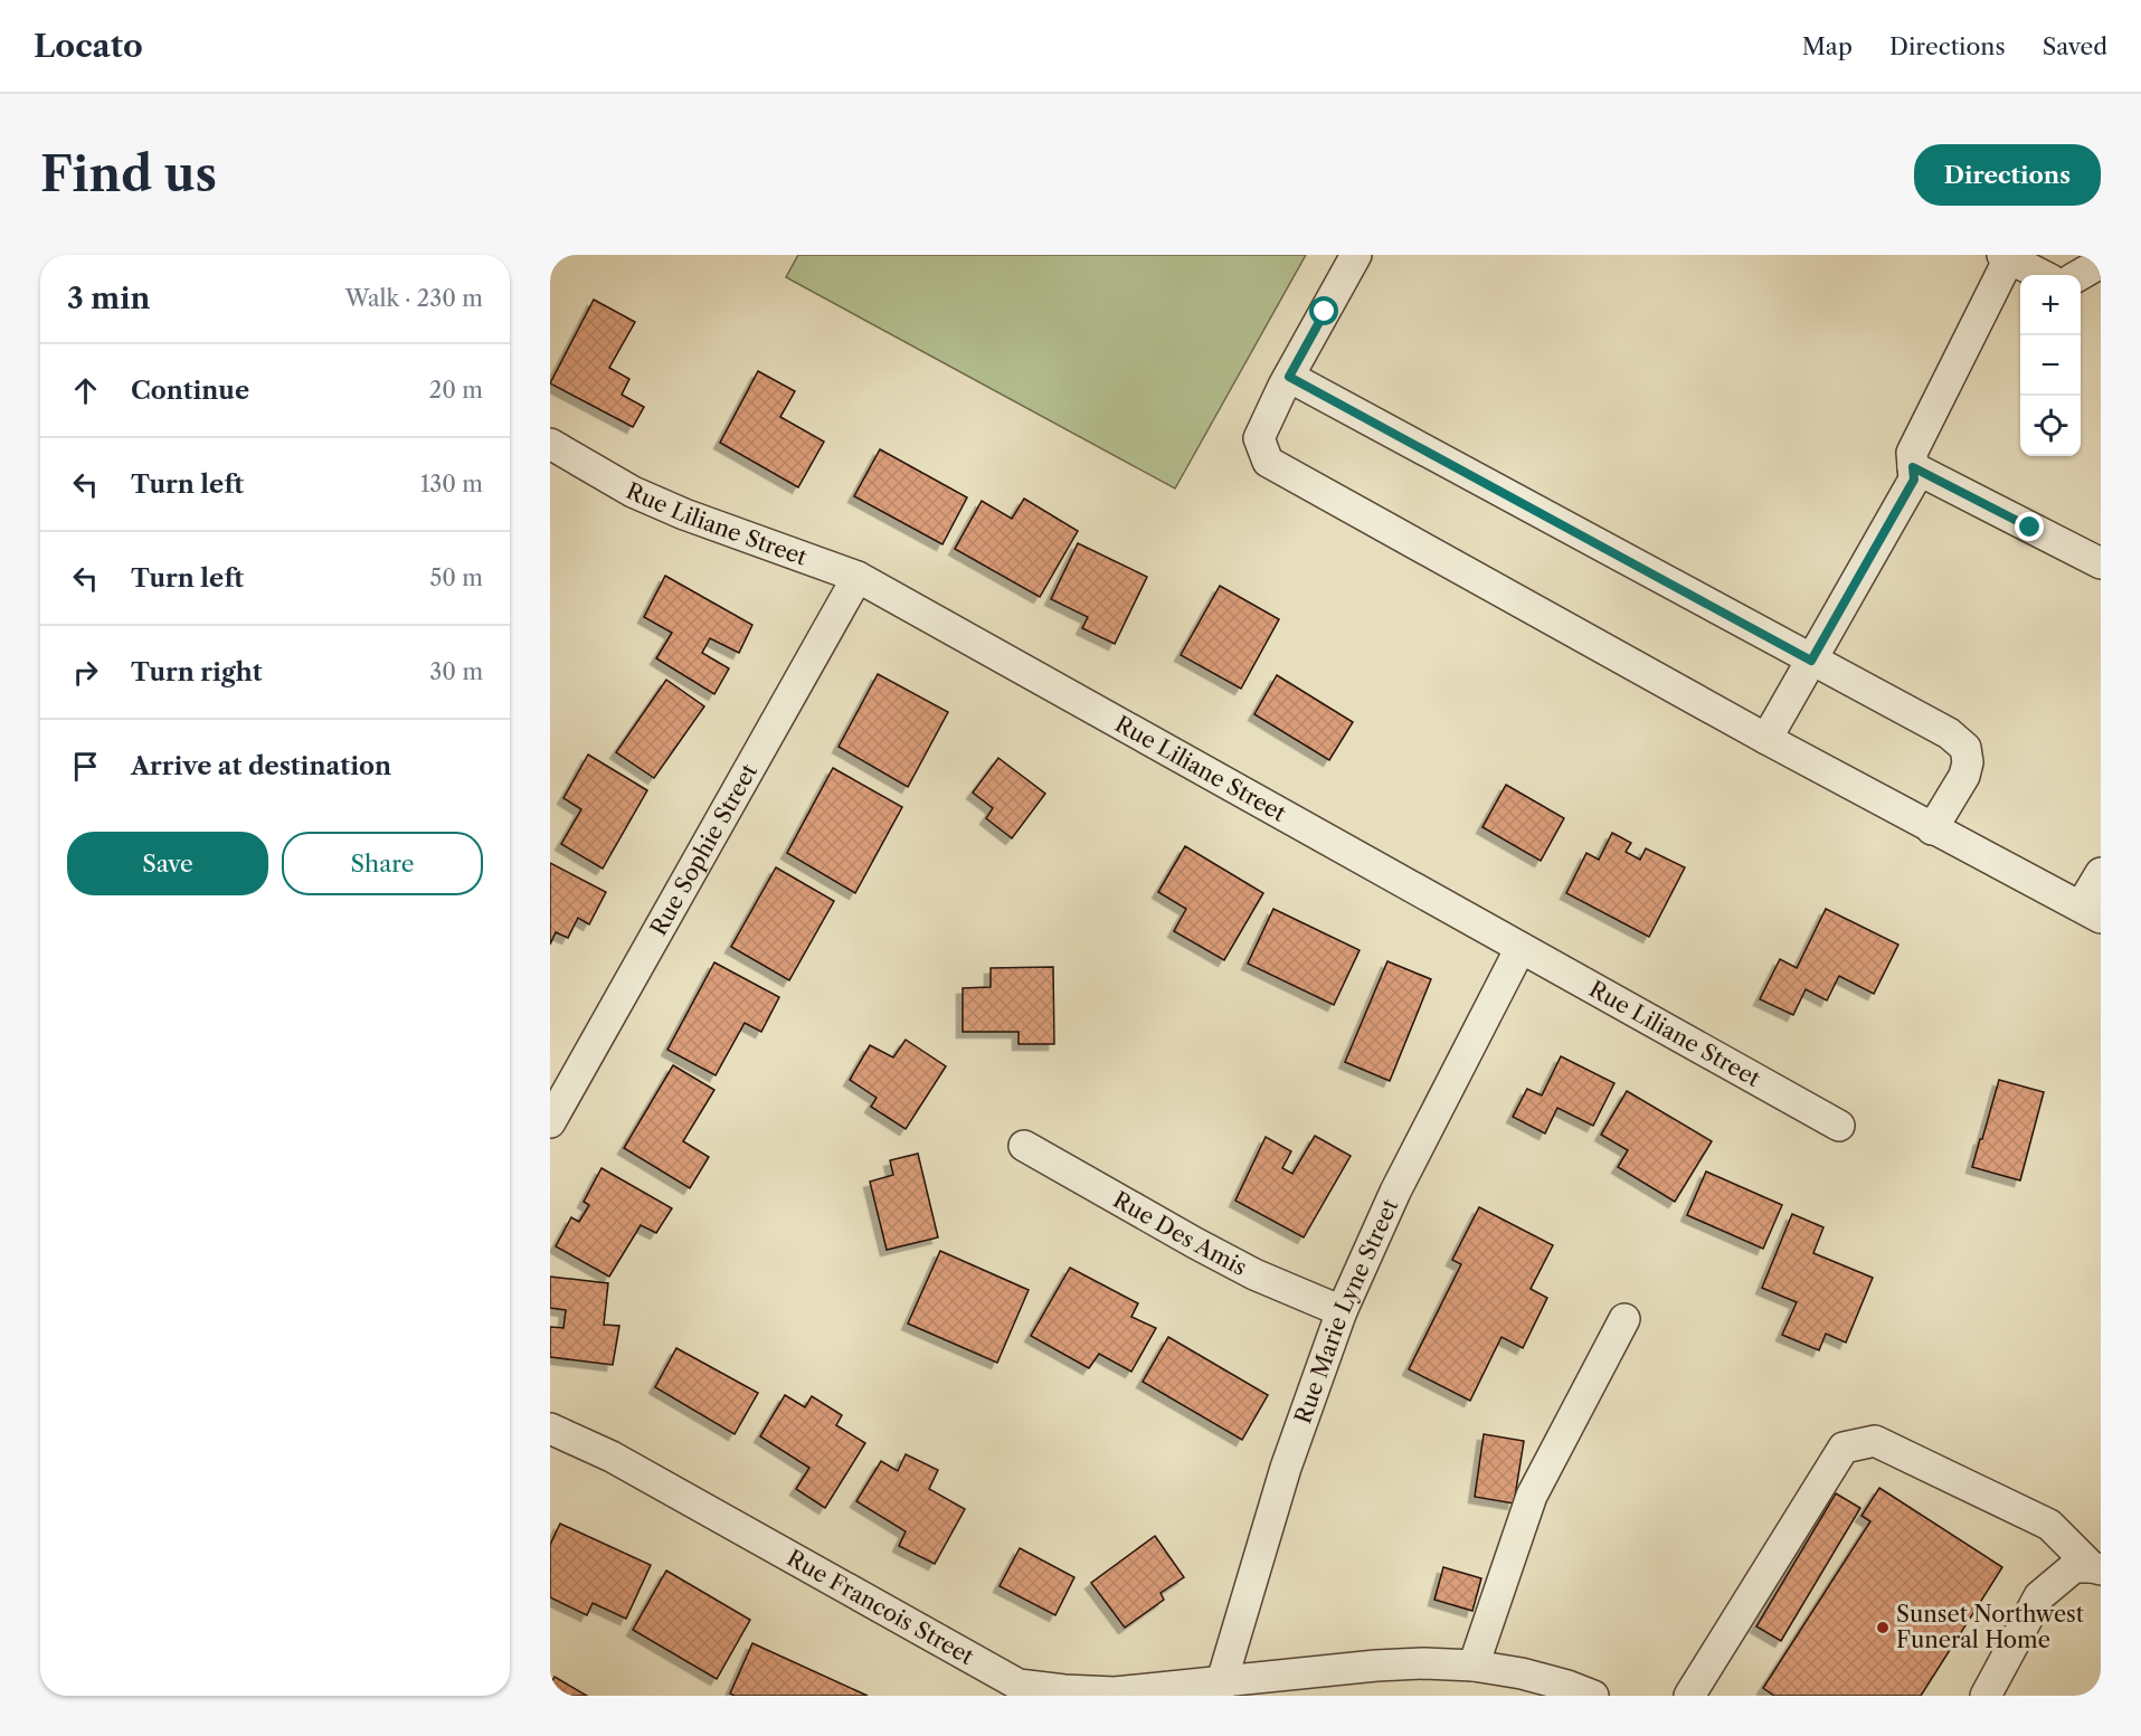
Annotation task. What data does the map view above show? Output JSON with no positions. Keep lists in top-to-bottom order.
{
  "streets": {
    "street": [
      "Rue Liliane Street",
      "Rue Sophie Street",
      "Rue Des Amis",
      "Rue Marie Lyne Street",
      "Rue Francois Street"
    ]
  },
  "crossings": [
    ["Rue Liliane Street", "Rue Sophie Street"],
    ["Rue Liliane Street", "Rue Marie Lyne Street"],
    ["Rue Des Amis", "Rue Marie Lyne Street"],
    ["Rue Marie Lyne Street", "Rue Francois Street"]
  ],
  "places": ["Sunset Northwest Funeral Home"],
  "page": {
    "header": "Locato",
    "nav": ["Map", "Directions", "Saved"],
    "buttons": [
      "Directions",
      ["Save", "Share"]
    ],
    "title": "Find us",
    "heading": ["3 min", "Walk · 230 m"],
    "map_buttons": ["+", "−"],
    "list": [
      ["Continue", "20 m"],
      ["Turn left", "130 m"],
      ["Turn left", "50 m"],
      ["Turn right", "30 m"],
      "Arrive at destination"
    ]
  }
}
